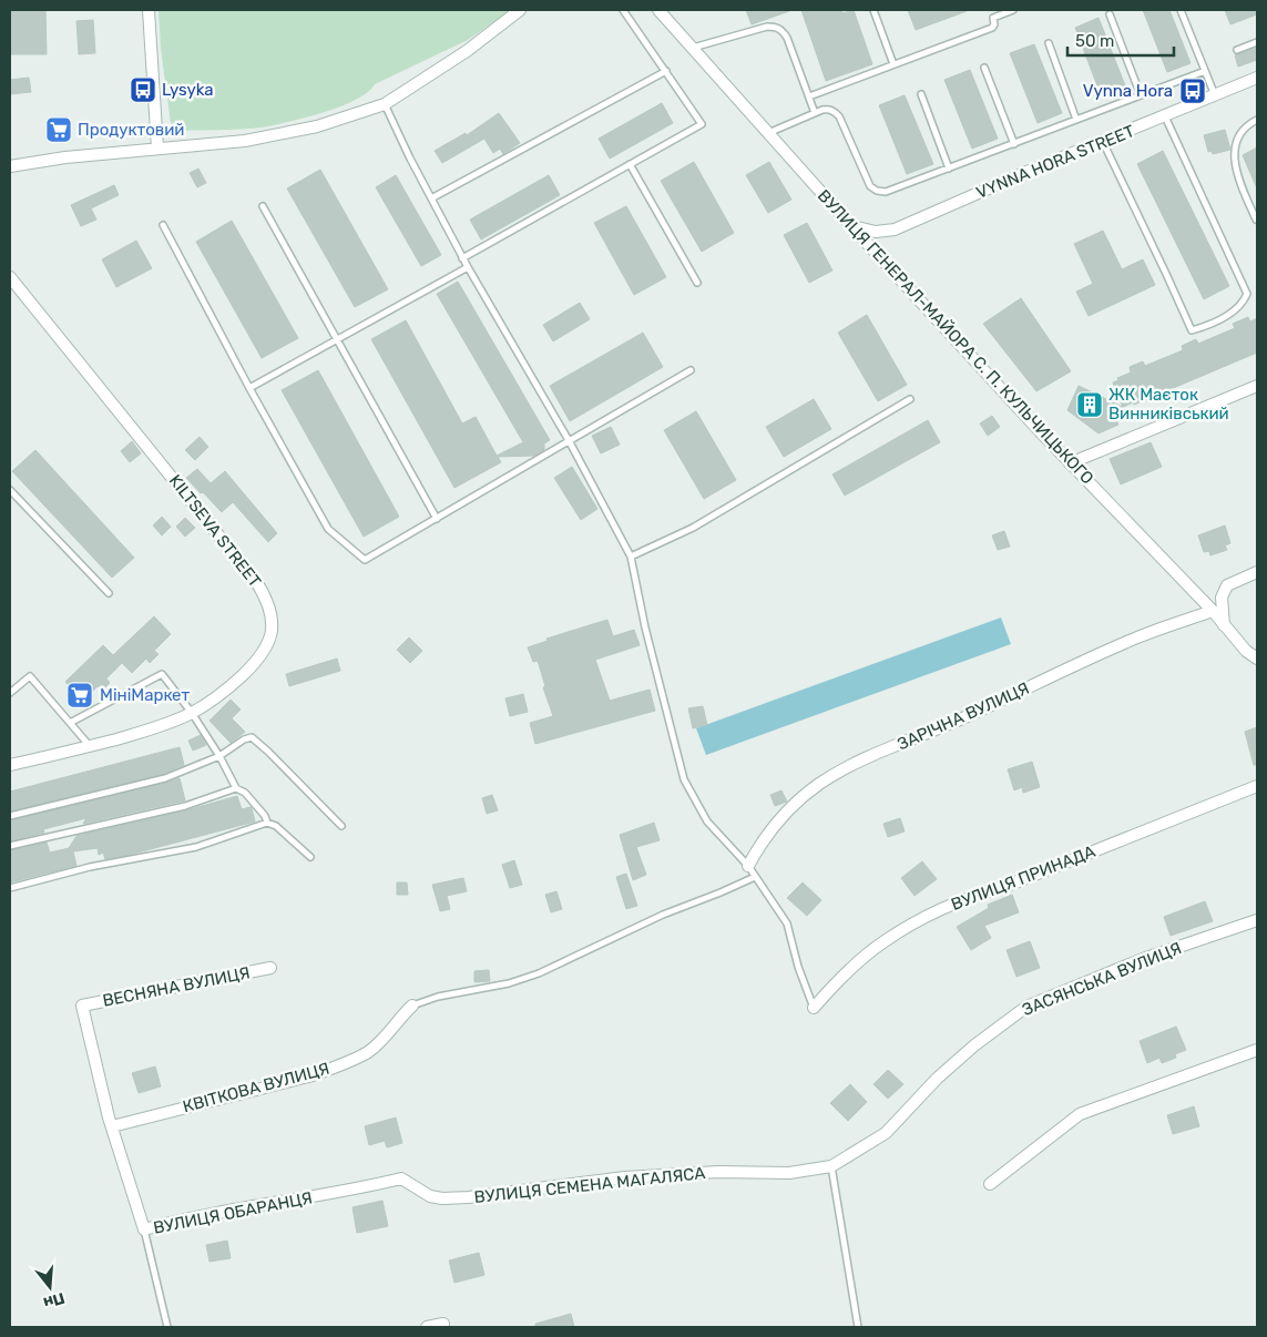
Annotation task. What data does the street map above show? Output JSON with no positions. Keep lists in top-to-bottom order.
{
  "streets": {
    "street": [
      "VYNNA HORA STREET",
      "ВУЛИЦЯ ГЕНЕРАЛ-МАЙОРА С. П. КУЛЬЧИЦЬКОГО",
      "KILTSEVA STREET",
      "ЗАРІЧНА ВУЛИЦЯ",
      "ВУЛИЦЯ ПРИНАДА",
      "ЗАСЯНСЬКА ВУЛИЦЯ",
      "ВЕСНЯНА ВУЛИЦЯ",
      "КВІТКОВА ВУЛИЦЯ",
      "ВУЛИЦЯ СЕМЕНА МАГАЛЯСА",
      "ВУЛИЦЯ ОБАРАНЦЯ"
    ]
  },
  "crossings": [
    ["VYNNA HORA STREET", "ВУЛИЦЯ ГЕНЕРАЛ-МАЙОРА С. П. КУЛЬЧИЦЬКОГО"],
    ["ВУЛИЦЯ ГЕНЕРАЛ-МАЙОРА С. П. КУЛЬЧИЦЬКОГО", "ЗАРІЧНА ВУЛИЦЯ"],
    ["ЗАСЯНСЬКА ВУЛИЦЯ", "ВУЛИЦЯ СЕМЕНА МАГАЛЯСА"],
    ["ВЕСНЯНА ВУЛИЦЯ", "ВУЛИЦЯ ОБАРАНЦЯ"],
    ["КВІТКОВА ВУЛИЦЯ", "ВУЛИЦЯ ОБАРАНЦЯ"],
    ["ВУЛИЦЯ СЕМЕНА МАГАЛЯСА", "ВУЛИЦЯ ОБАРАНЦЯ"]
  ],
  "places": {
    "bus stop": ["Lysyka", "Vynna Hora"],
    "supermarket": ["Продуктовий", "МініМаркет"],
    "building": ["ЖК Маєток Винниківський"]
  },
  "scale_bar": "50 m",
  "north": "bottom"
}
